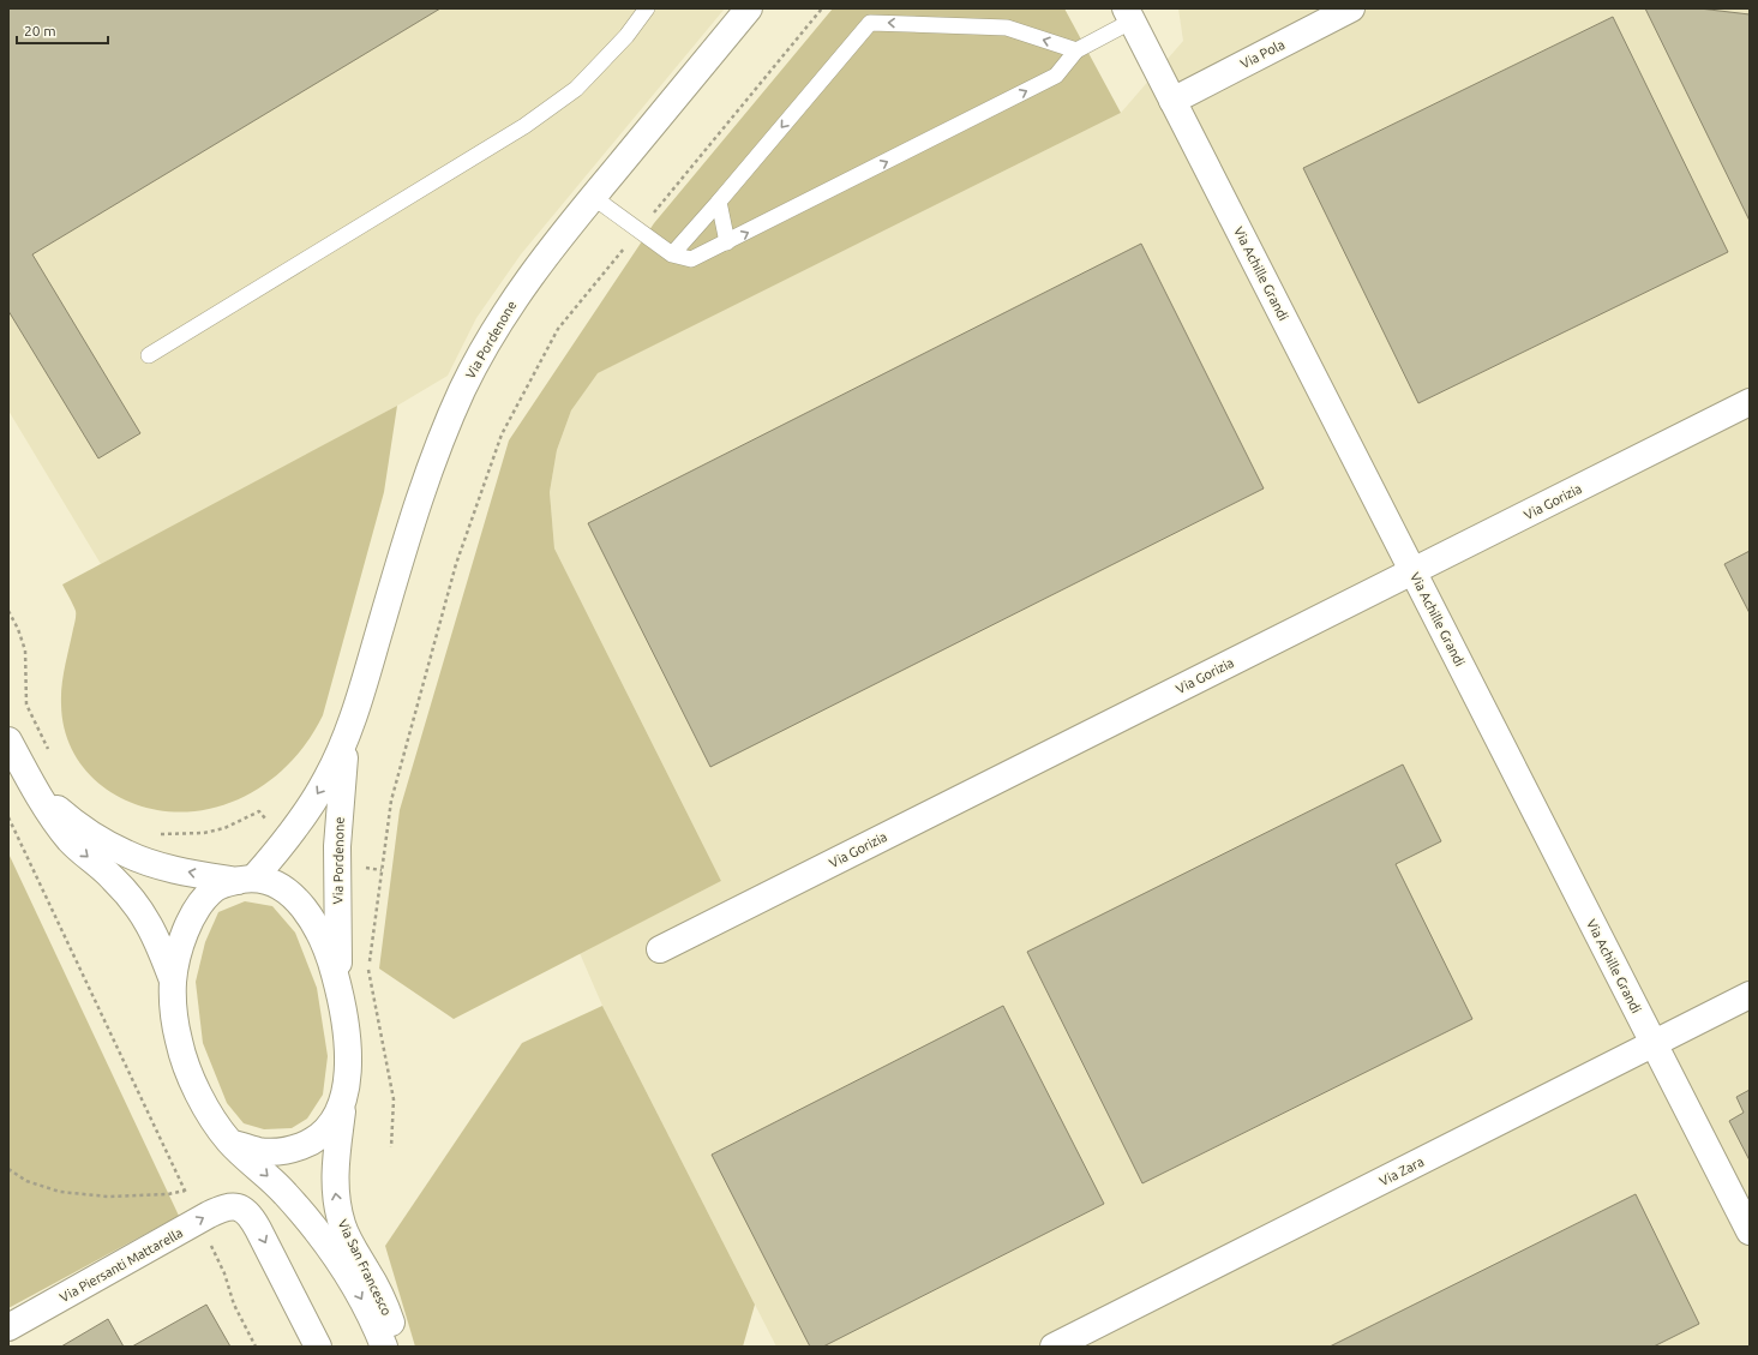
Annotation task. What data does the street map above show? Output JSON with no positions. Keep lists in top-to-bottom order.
{
  "streets": {
    "street": [
      "Via Pola",
      "Via Achille Grandi",
      "Via Pordenone",
      "Via Gorizia",
      "Via Zara",
      "Via Piersanti Mattarella",
      "Via San Francesco"
    ]
  },
  "crossings": [
    ["Via Pola", "Via Achille Grandi"],
    ["Via Achille Grandi", "Via Gorizia"],
    ["Via Achille Grandi", "Via Zara"],
    ["Via Pordenone", "Via San Francesco"]
  ],
  "one_way": ["Via Piersanti Mattarella"],
  "scale_bar": "20 m"
}
